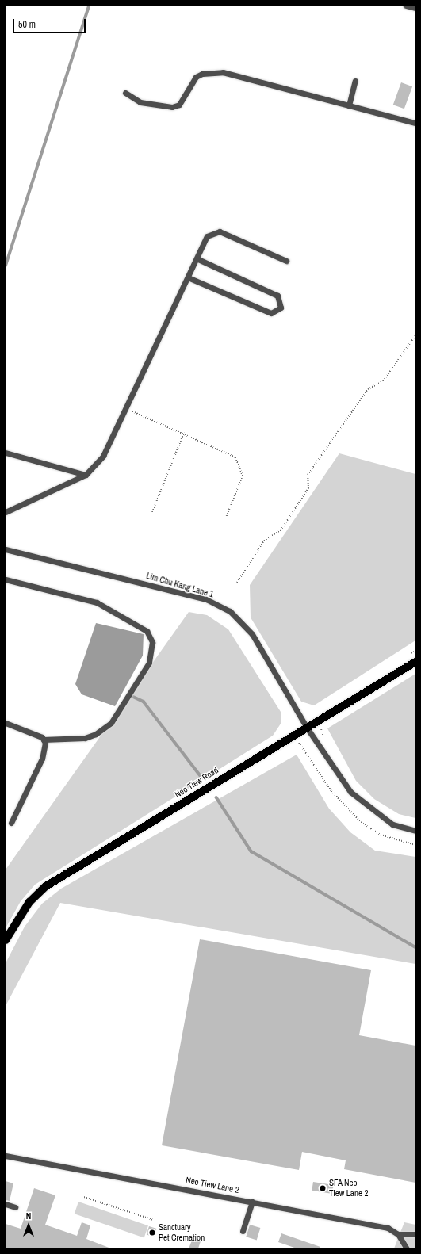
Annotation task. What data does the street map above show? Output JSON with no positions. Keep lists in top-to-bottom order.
{
  "streets": {
    "main road": ["Neo Tiew Road"],
    "street": ["Lim Chu Kang Lane 1", "Neo Tiew Lane 2"]
  },
  "crossings": [
    ["Lim Chu Kang Lane 1", "Neo Tiew Road"]
  ],
  "places": ["SFA Neo Tiew Lane 2", "Sanctuary Pet Cremation"],
  "scale_bar": "50 m",
  "north": "top"
}
